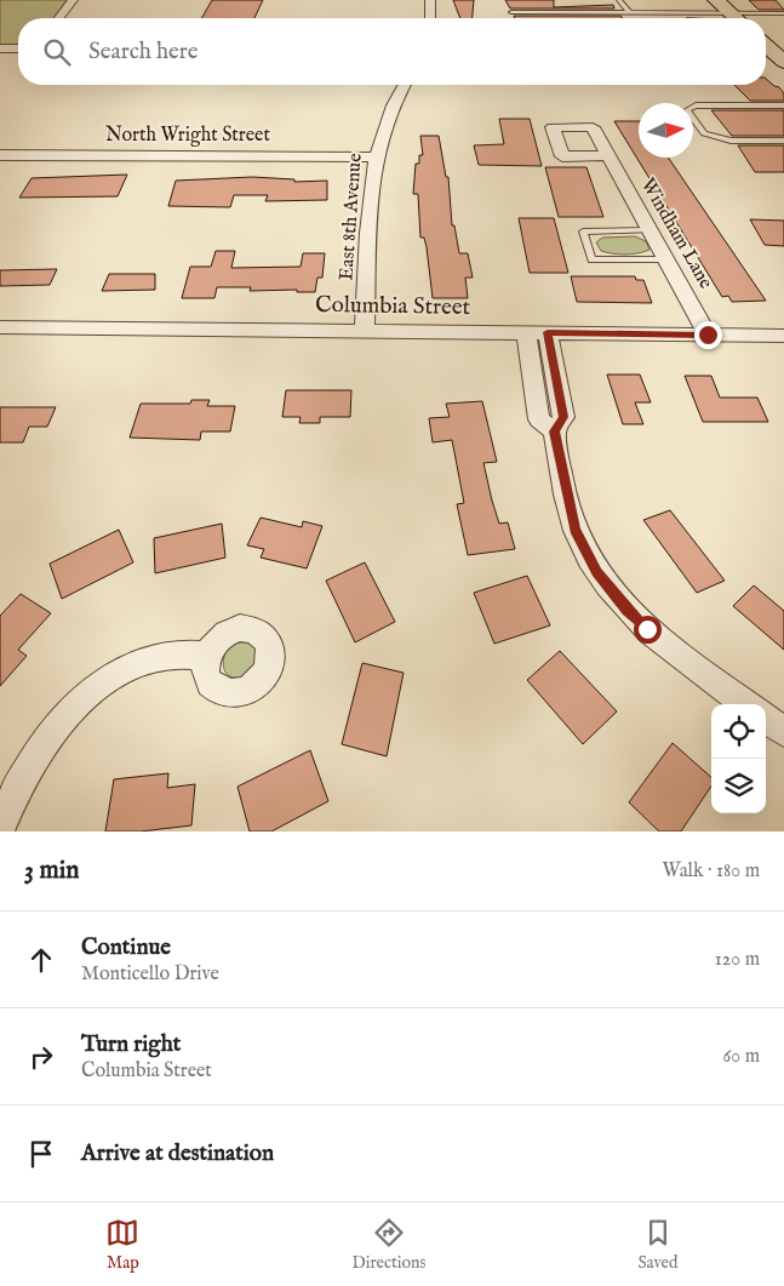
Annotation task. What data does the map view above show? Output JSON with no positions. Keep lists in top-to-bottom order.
{
  "streets": {
    "street": [
      "North Wright Street",
      "East 8th Avenue",
      "Windham Lane",
      "Columbia Street"
    ]
  },
  "crossings": [
    ["North Wright Street", "East 8th Avenue"],
    ["East 8th Avenue", "Columbia Street"],
    ["Windham Lane", "Columbia Street"]
  ],
  "north": "right",
  "page": {
    "search": "Search here",
    "heading": ["3 min", "Walk · 180 m"],
    "list": [
      ["Continue", "Monticello Drive", "120 m"],
      ["Turn right", "Columbia Street", "60 m"],
      "Arrive at destination"
    ],
    "nav": ["Map", "Directions", "Saved"]
  }
}
